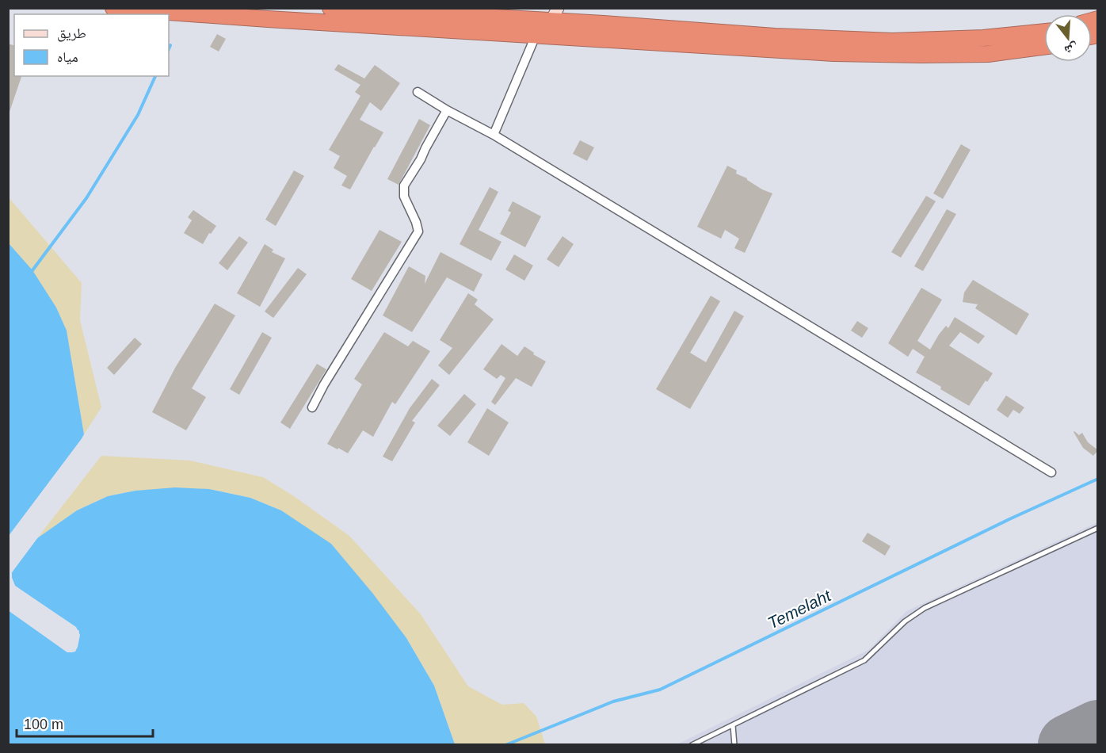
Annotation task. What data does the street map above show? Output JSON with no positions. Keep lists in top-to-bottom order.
{
  "water": ["Temelaht"],
  "legend": ["طريق", "مياه"],
  "scale_bar": "100 m",
  "north": "bottom"
}
